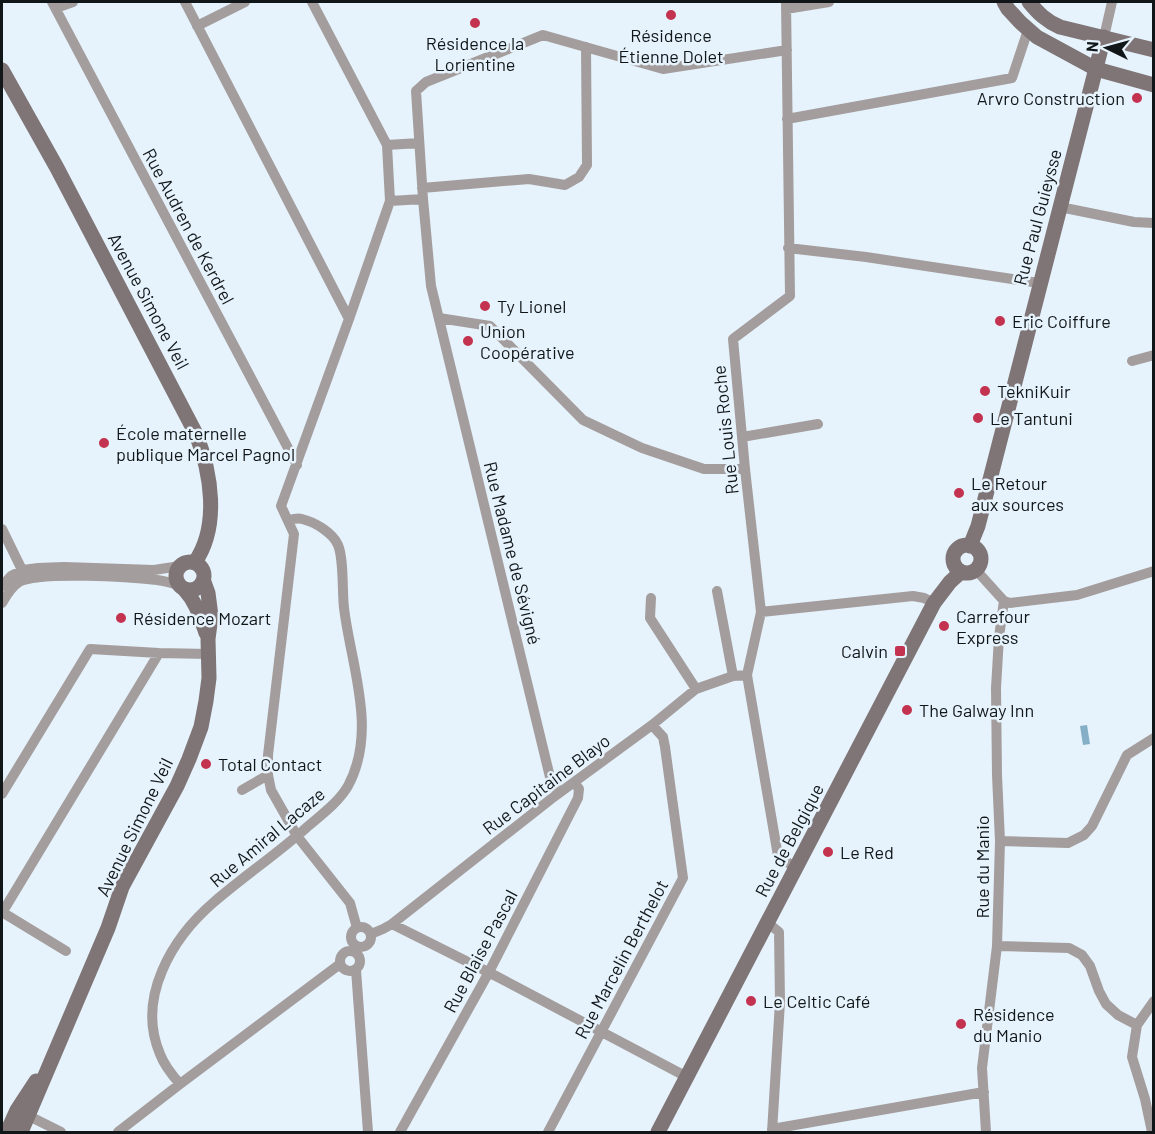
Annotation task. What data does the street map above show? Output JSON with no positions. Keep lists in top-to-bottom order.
{
  "streets": {
    "main road": ["Rue Paul Guieysse", "Avenue Simone Veil", "Rue de Belgique"],
    "street": [
      "Rue Audren de Kerdrel",
      "Rue Louis Roche",
      "Rue Madame de Sévigné",
      "Rue Capitaine Blayo",
      "Rue Amiral Lacaze",
      "Rue du Manio",
      "Rue Blaise Pascal",
      "Rue Marcelin Berthelot"
    ]
  },
  "crossings": [
    ["Rue Paul Guieysse", "Rue de Belgique"],
    ["Rue Louis Roche", "Rue Capitaine Blayo"],
    ["Rue Louis Roche", "Rue de Belgique"],
    ["Rue Madame de Sévigné", "Rue Capitaine Blayo"],
    ["Rue Capitaine Blayo", "Rue Blaise Pascal"],
    ["Rue Capitaine Blayo", "Rue Marcelin Berthelot"]
  ],
  "places": {
    "other": [
      "Résidence Étienne Dolet",
      "Résidence la Lorientine",
      "Arvro Construction",
      "Ty Lionel",
      "Eric Coiffure",
      "Union Coopérative",
      "TekniKuir",
      "Le Tantuni",
      "École maternelle publique Marcel Pagnol",
      "Le Retour aux sources",
      "Résidence Mozart",
      "Carrefour Express",
      "The Galway Inn",
      "Total Contact",
      "Le Red",
      "Le Celtic Café",
      "Résidence du Manio"
    ],
    "transit": ["Calvin"]
  },
  "north": "left"
}
